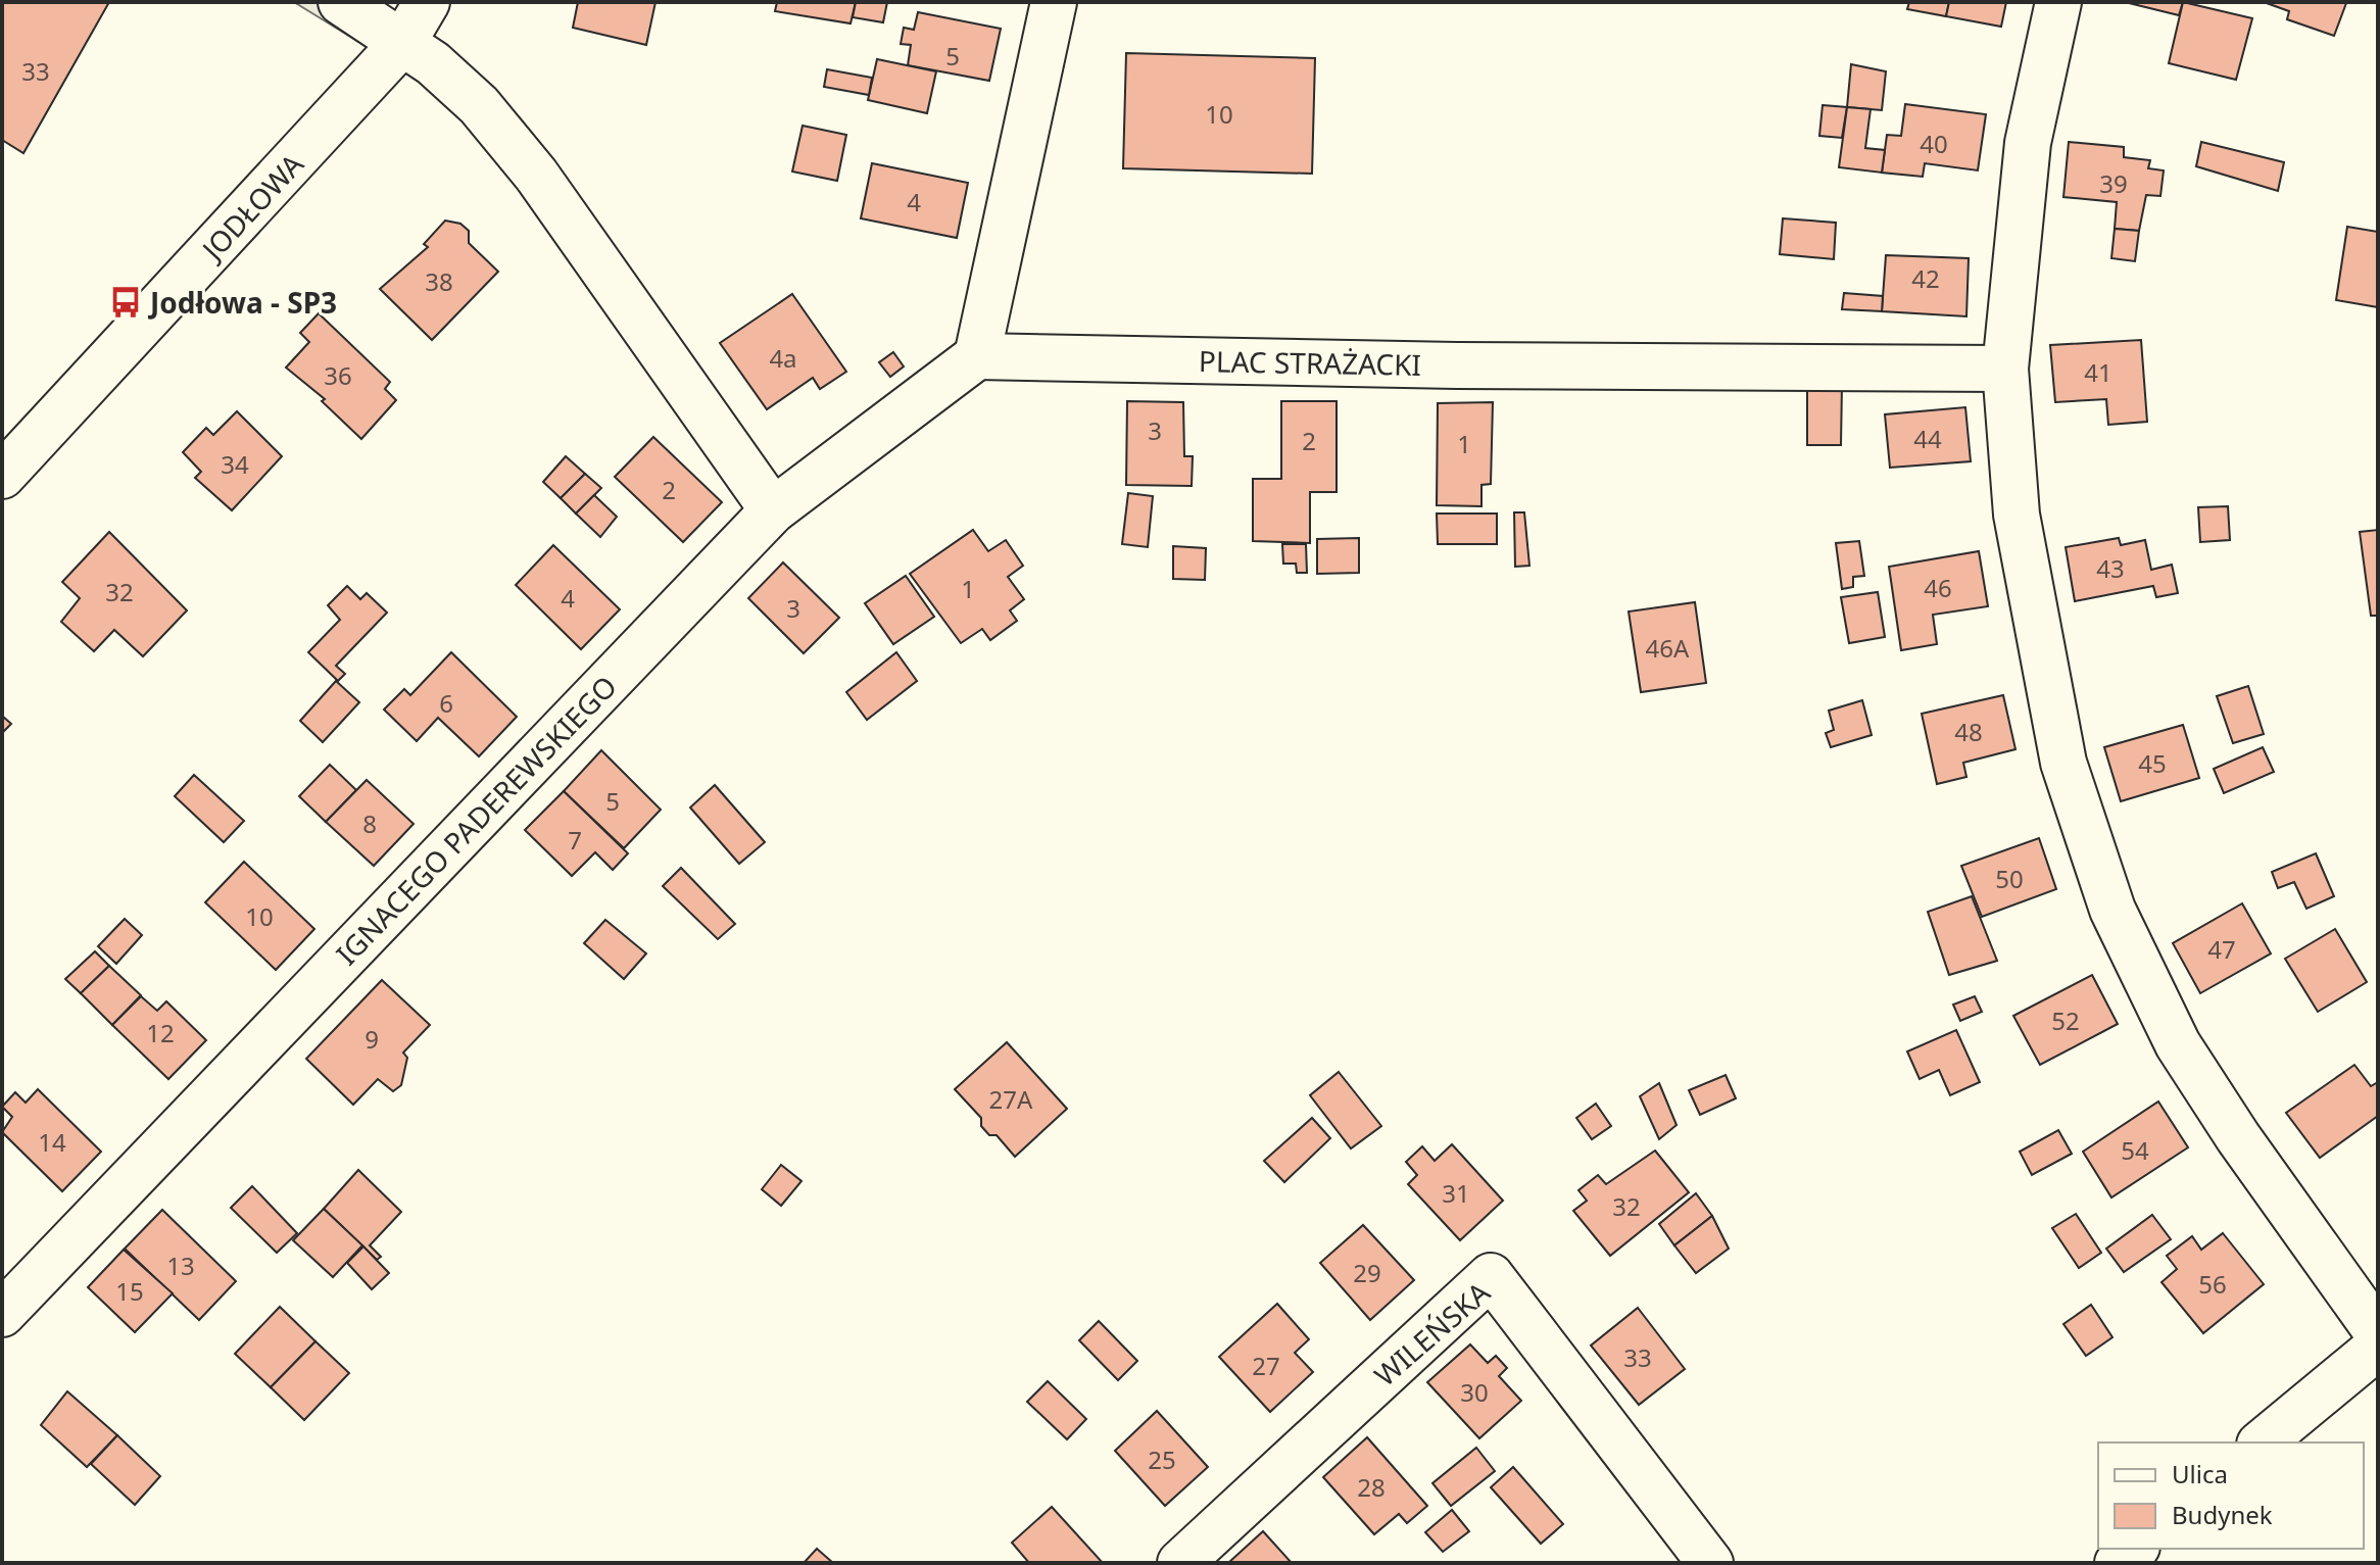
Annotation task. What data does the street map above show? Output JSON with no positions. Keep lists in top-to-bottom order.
{
  "streets": {
    "street": [
      "JODŁOWA",
      "PLAC STRAŻACKI",
      "IGNACEGO PADEREWSKIEGO",
      "WILEŃSKA"
    ]
  },
  "crossings": [
    ["PLAC STRAŻACKI", "IGNACEGO PADEREWSKIEGO"]
  ],
  "places": {
    "bus stop": ["Jodłowa - SP3"]
  },
  "house_numbers": [
    "5",
    "33",
    "10",
    "40",
    "39",
    "4",
    "42",
    "38",
    "4a",
    "41",
    "36",
    "3",
    "44",
    "2",
    "1",
    "34",
    "2",
    "43",
    "46",
    "1",
    "32",
    "4",
    "3",
    "46A",
    "6",
    "48",
    "45",
    "5",
    "8",
    "7",
    "50",
    "10",
    "47",
    "52",
    "12",
    "9",
    "27A",
    "14",
    "54",
    "31",
    "32",
    "13",
    "29",
    "56",
    "15",
    "33",
    "27",
    "30",
    "25",
    "28"
  ],
  "legend": ["Ulica", "Budynek"]
}
